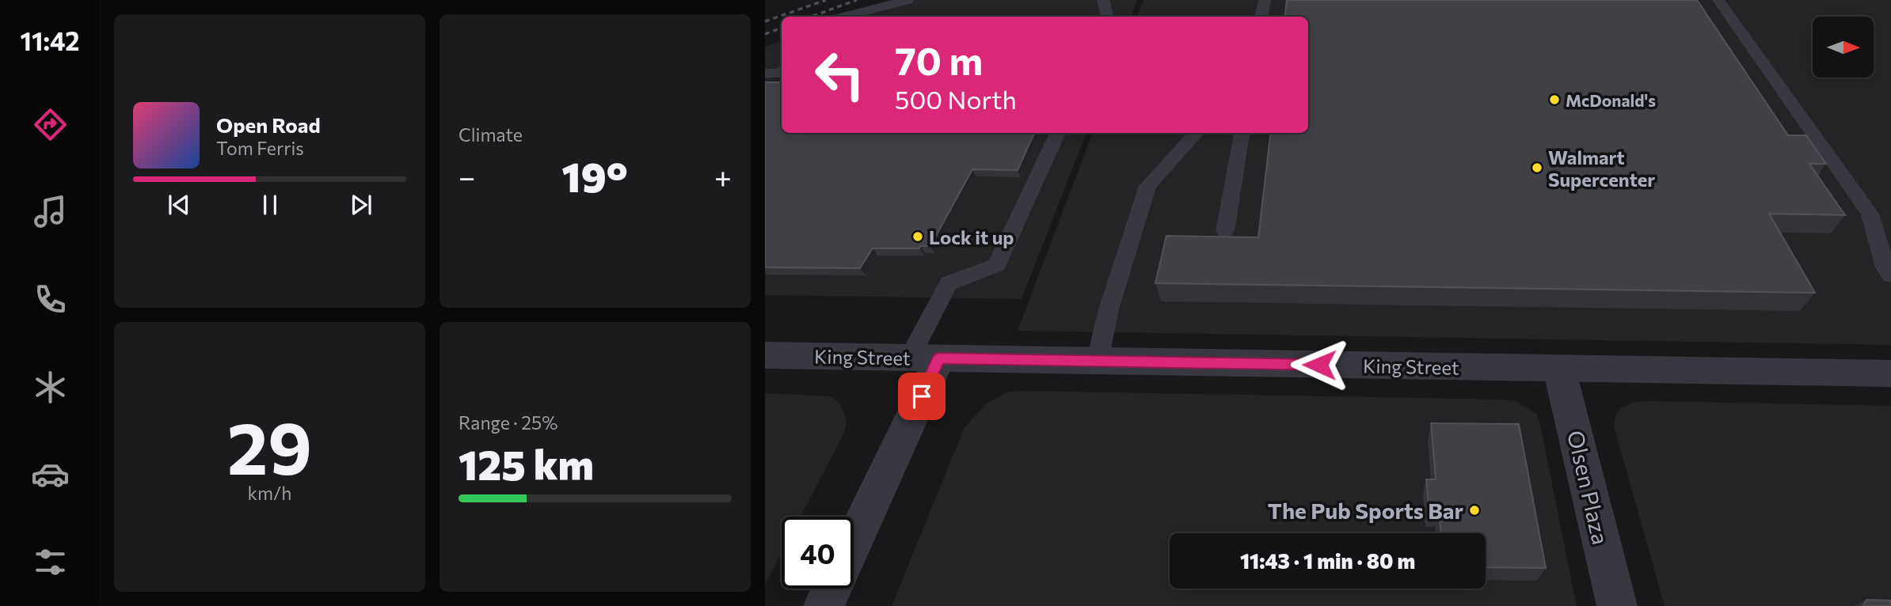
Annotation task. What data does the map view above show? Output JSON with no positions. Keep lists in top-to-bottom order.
{
  "streets": {
    "street": ["King Street", "Olsen Plaza"]
  },
  "crossings": [
    ["King Street", "Olsen Plaza"]
  ],
  "places": [
    "McDonald's",
    "Walmart Supercenter",
    "Lock it up",
    "The Pub Sports Bar"
  ],
  "north": "right",
  "page": {
    "tabs": "11:42",
    "tile": [
      "Climate",
      ["29", "km/h"],
      ["Range · 25%", "125 km"]
    ],
    "turn": ["70 m", "500 North"],
    "song": ["Open Road", "Tom Ferris"],
    "heat": ["−", "19°", "+"],
    "limit": "40",
    "trip": "11:43 · 1 min · 80 m"
  }
}
